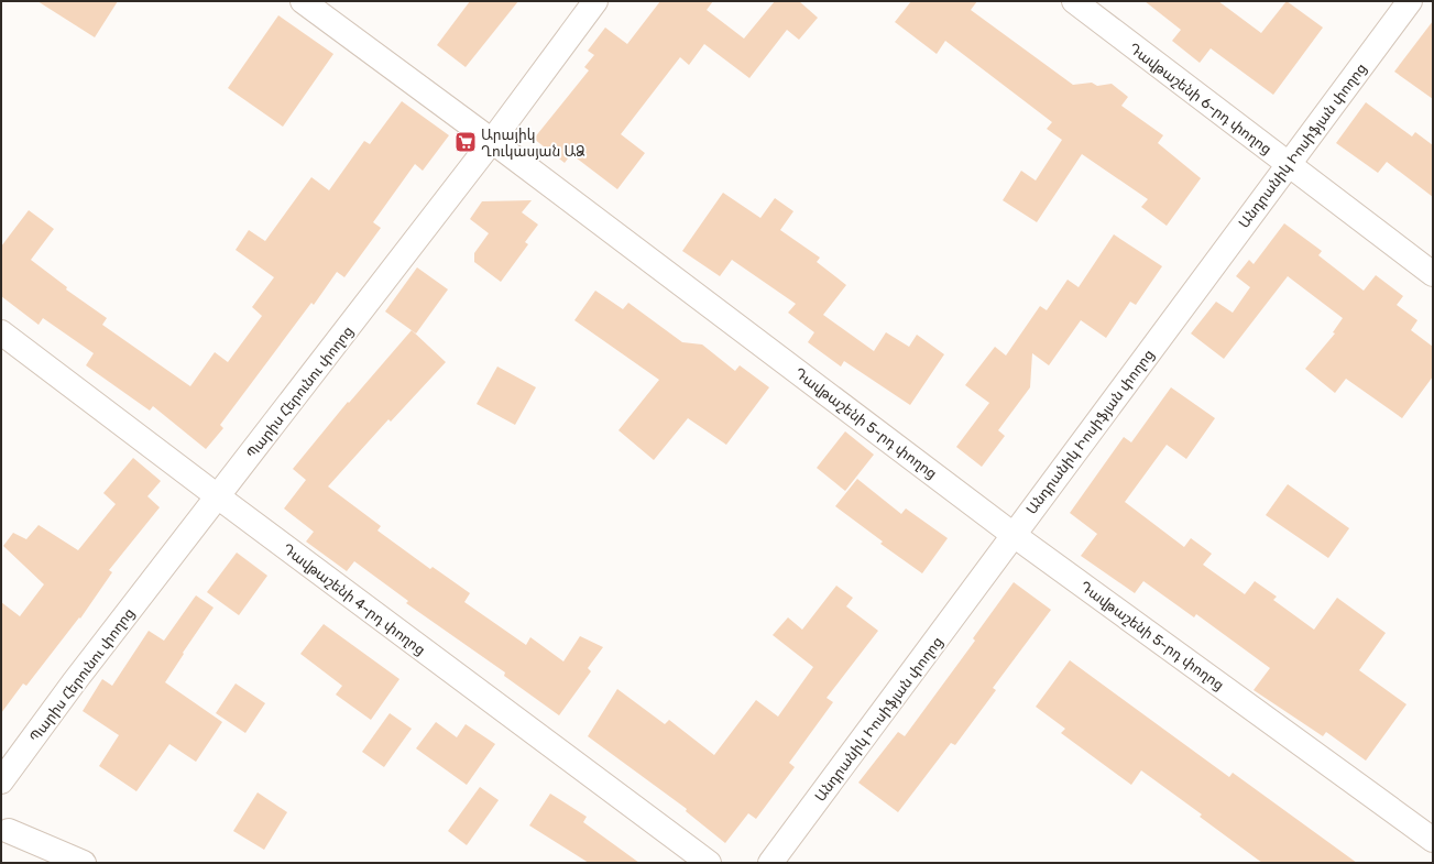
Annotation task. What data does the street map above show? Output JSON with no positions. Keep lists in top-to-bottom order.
{
  "streets": {
    "street": [
      "Դավթաշենի 6-րդ փողոց",
      "Անդրանիկ Իոսիֆյան փողոց",
      "Պարիս Հերունու փողոց",
      "Դավթաշենի 5-րդ փողոց",
      "Դավթաշենի 4-րդ փողոց"
    ]
  },
  "crossings": [
    ["Դավթաշենի 6-րդ փողոց", "Անդրանիկ Իոսիֆյան փողոց"],
    ["Անդրանիկ Իոսիֆյան փողոց", "Դավթաշենի 5-րդ փողոց"],
    ["Պարիս Հերունու փողոց", "Դավթաշենի 5-րդ փողոց"],
    ["Պարիս Հերունու փողոց", "Դավթաշենի 4-րդ փողոց"]
  ],
  "places": {
    "supermarket": ["Արայիկ Ղուկասյան ԱՁ"]
  }
}
